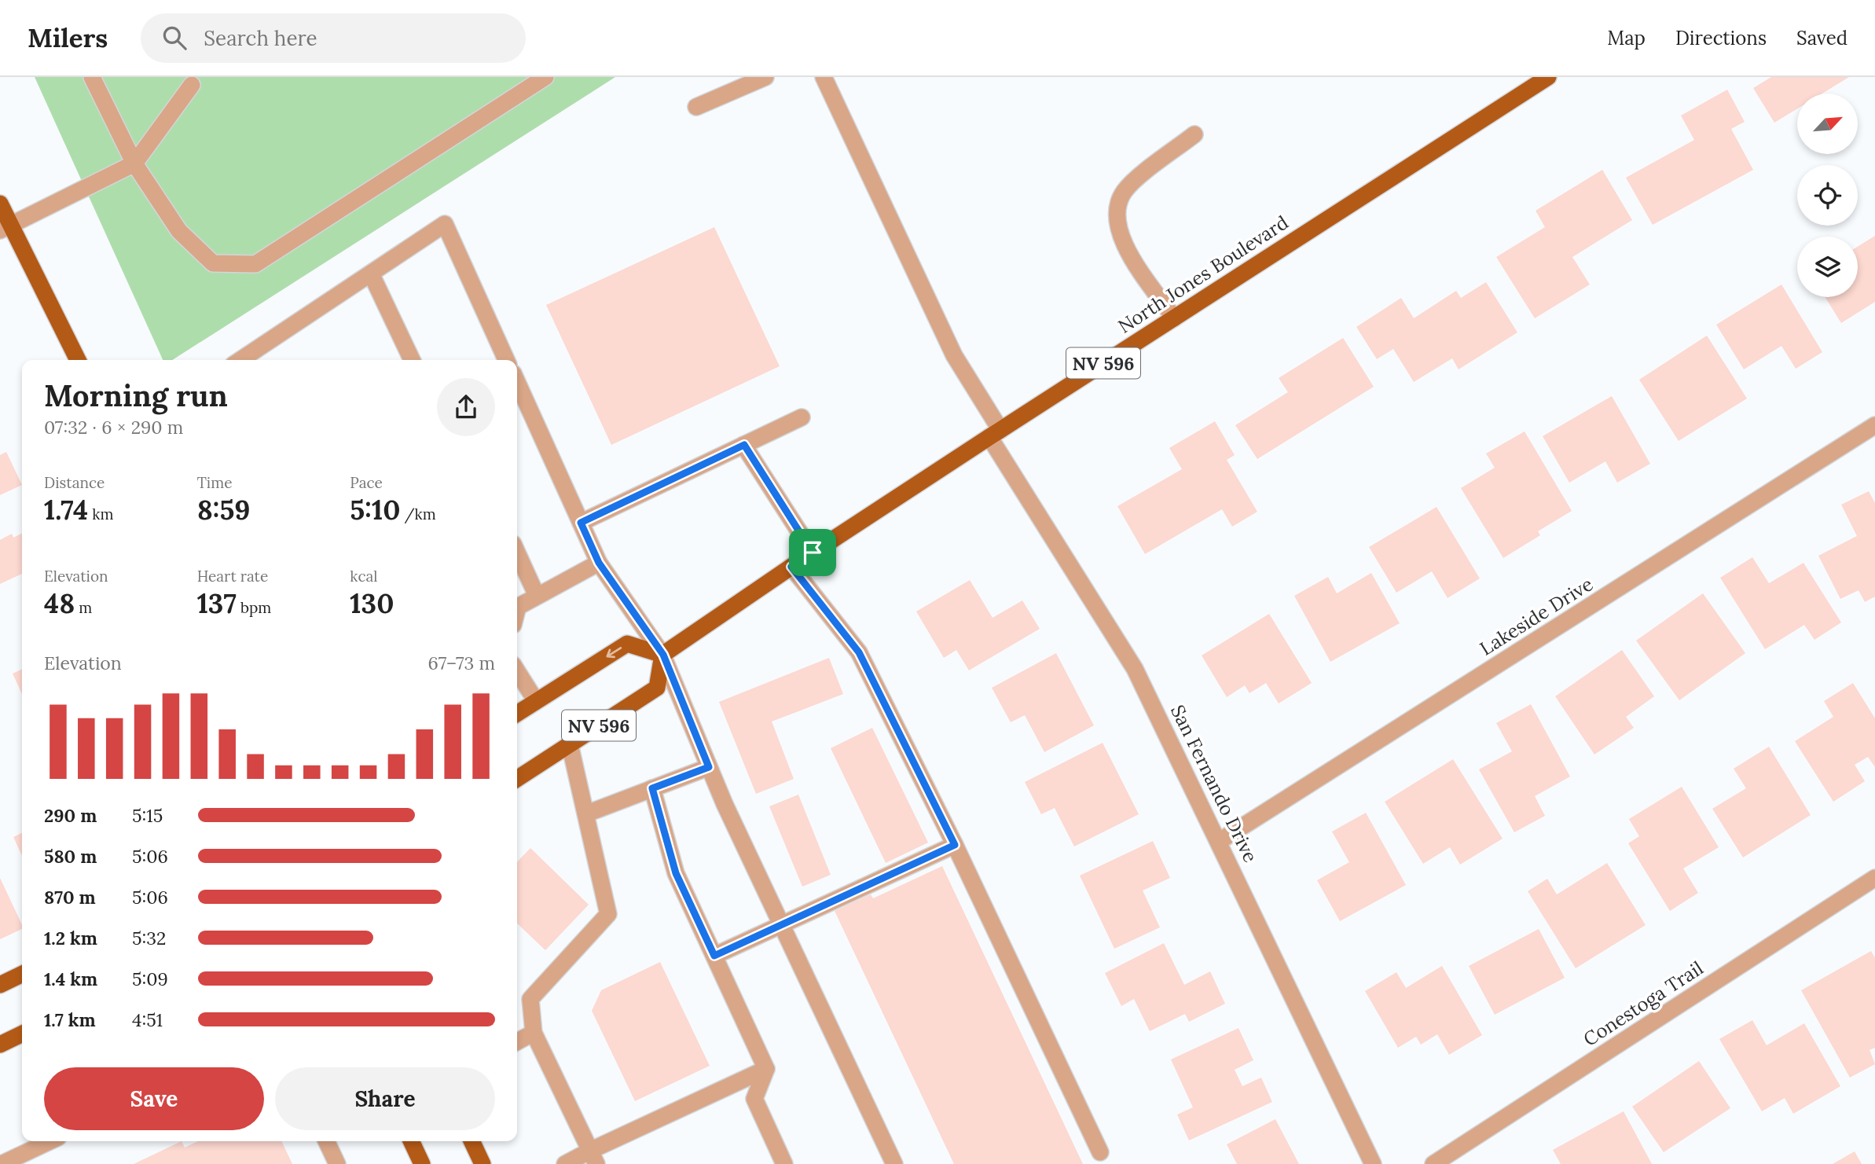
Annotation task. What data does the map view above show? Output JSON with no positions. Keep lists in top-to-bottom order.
{
  "streets": {
    "main road": ["North Jones Boulevard", "NV 596"],
    "street": ["Lakeside Drive", "San Fernando Drive", "Conestoga Trail"]
  },
  "crossings": [
    ["North Jones Boulevard", "NV 596"],
    ["North Jones Boulevard", "San Fernando Drive"],
    ["Lakeside Drive", "San Fernando Drive"]
  ],
  "north": "top right",
  "page": {
    "header": "Milers",
    "search": "Search here",
    "nav": ["Map", "Directions", "Saved"],
    "heading": ["Morning run", "07:32 · 6 × 290 m"],
    "stats": [
      ["Distance", "1.74 km"],
      ["Time", "8:59"],
      ["Pace", "5:10 /km"],
      ["Elevation", "48 m"],
      ["Heart rate", "137 bpm"],
      ["kcal", "130"]
    ],
    "chart": ["Elevation", "67–73 m"],
    "list": [
      {
        "name": "290 m",
        "note": "5:15"
      },
      {
        "name": "580 m",
        "note": "5:06"
      },
      {
        "name": "870 m",
        "note": "5:06"
      },
      {
        "name": "1.2 km",
        "note": "5:32"
      },
      {
        "name": "1.4 km",
        "note": "5:09"
      },
      {
        "name": "1.7 km",
        "note": "4:51"
      }
    ],
    "buttons": ["Save", "Share"]
  }
}
